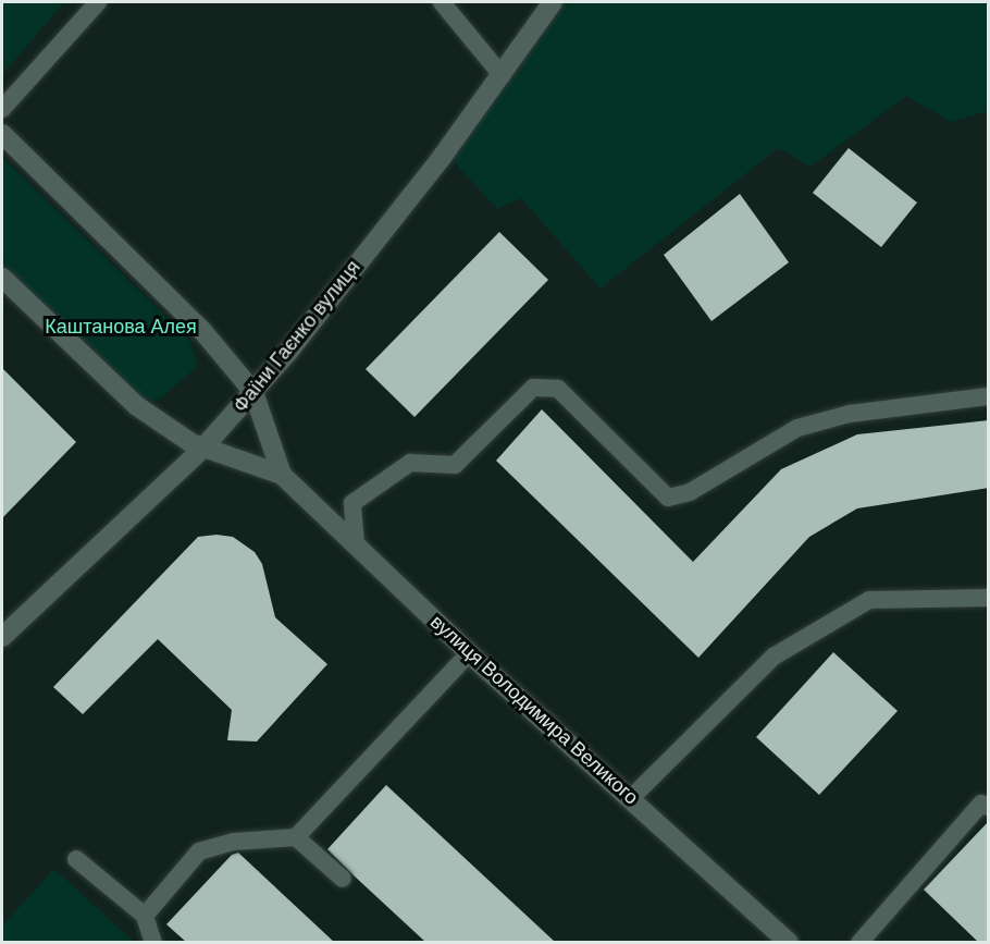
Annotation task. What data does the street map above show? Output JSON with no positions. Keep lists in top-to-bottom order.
{
  "streets": {
    "street": ["Фаїни Гаєнко вулиця", "вулиця Володимира Великого"]
  },
  "crossings": [
    ["Фаїни Гаєнко вулиця", "вулиця Володимира Великого"]
  ],
  "parks": ["Каштанова Алея"]
}
